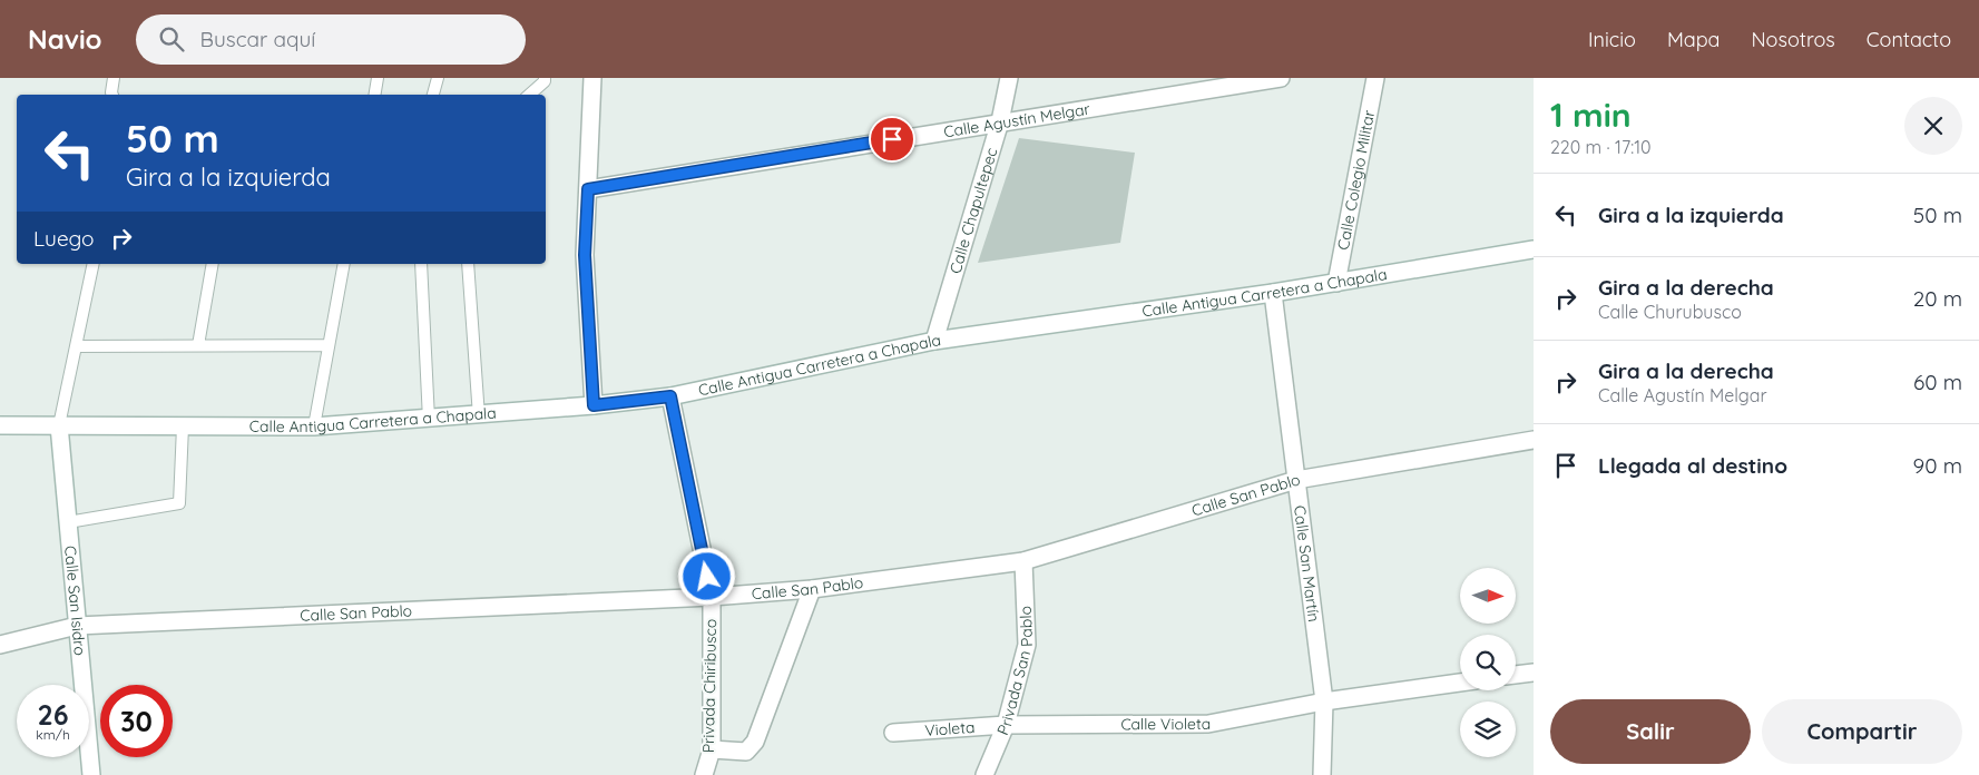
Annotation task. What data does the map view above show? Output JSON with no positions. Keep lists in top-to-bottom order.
{
  "streets": {
    "street": [
      "Calle Agustín Melgar",
      "Calle Colegio Militar",
      "Calle Chapultepec",
      "Calle Antigua Carretera a Chapala",
      "Calle San Pablo",
      "Calle San Martín",
      "Calle San Isidro",
      "Privada San Pablo",
      "Privada Chiribusco",
      "Calle Violeta",
      "Violeta"
    ]
  },
  "crossings": [
    ["Calle Agustín Melgar", "Calle Chapultepec"],
    ["Calle Colegio Militar", "Calle Antigua Carretera a Chapala"],
    ["Calle Chapultepec", "Calle Antigua Carretera a Chapala"],
    ["Calle Antigua Carretera a Chapala", "Calle San Martín"],
    ["Calle Antigua Carretera a Chapala", "Calle San Isidro"],
    ["Calle Antigua Carretera a Chapala", "Privada Chiribusco"],
    ["Calle San Pablo", "Calle San Martín"],
    ["Calle San Pablo", "Calle San Isidro"],
    ["Calle San Pablo", "Privada San Pablo"],
    ["Calle San Pablo", "Privada Chiribusco"],
    ["Calle San Martín", "Calle Violeta"],
    ["Privada San Pablo", "Calle Violeta"],
    ["Privada San Pablo", "Violeta"],
    ["Calle Violeta", "Violeta"]
  ],
  "north": "right",
  "page": {
    "header": "Navio",
    "search": "Buscar aquí",
    "nav": [
      "Inicio",
      "Mapa",
      "Nosotros",
      "Contacto"
    ],
    "heading": ["1 min", "220 m · 17:10"],
    "turn": ["50 m", "Gira a la izquierda"],
    "list": [
      {
        "name": "Gira a la izquierda",
        "value": "50 m"
      },
      {
        "name": "Gira a la derecha",
        "note": "Calle Churubusco",
        "value": "20 m"
      },
      {
        "name": "Gira a la derecha",
        "note": "Calle Agustín Melgar",
        "value": "60 m"
      },
      {
        "name": "Llegada al destino",
        "value": "90 m"
      }
    ],
    "then": "Luego",
    "speed": "26 km/h",
    "limit": "30",
    "buttons": ["Salir", "Compartir"]
  }
}
